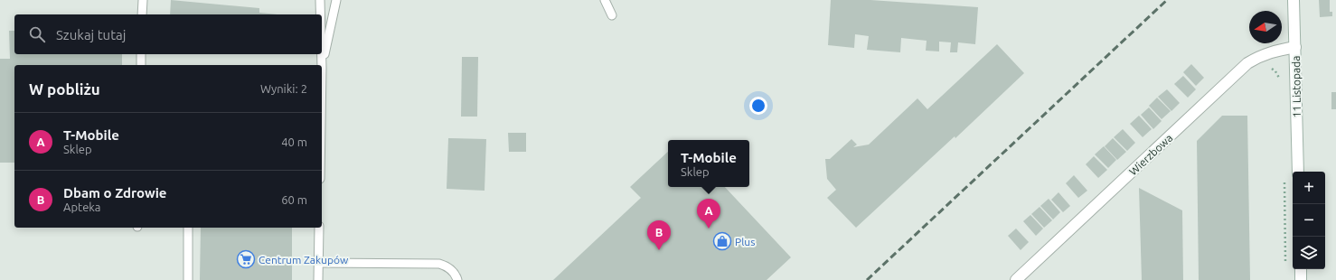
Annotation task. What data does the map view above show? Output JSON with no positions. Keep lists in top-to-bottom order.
{
  "streets": {
    "street": ["11 Listopada", "Wierzbowa"]
  },
  "crossings": [
    ["11 Listopada", "Wierzbowa"]
  ],
  "places": {
    "shop": ["Plus"],
    "supermarket": ["Centrum Zakupów"]
  },
  "north": "left",
  "page": {
    "search": "Szukaj tutaj",
    "heading": ["W pobliżu", "Wyniki: 2"],
    "list": [
      {
        "mark": "A",
        "name": "T-Mobile",
        "note": "Sklep",
        "value": "40 m"
      },
      {
        "mark": "B",
        "name": "Dbam o Zdrowie",
        "note": "Apteka",
        "value": "60 m"
      }
    ],
    "popup": ["T-Mobile", "Sklep"],
    "map_buttons": ["+", "−"],
    "pins": ["A", "B"]
  }
}
